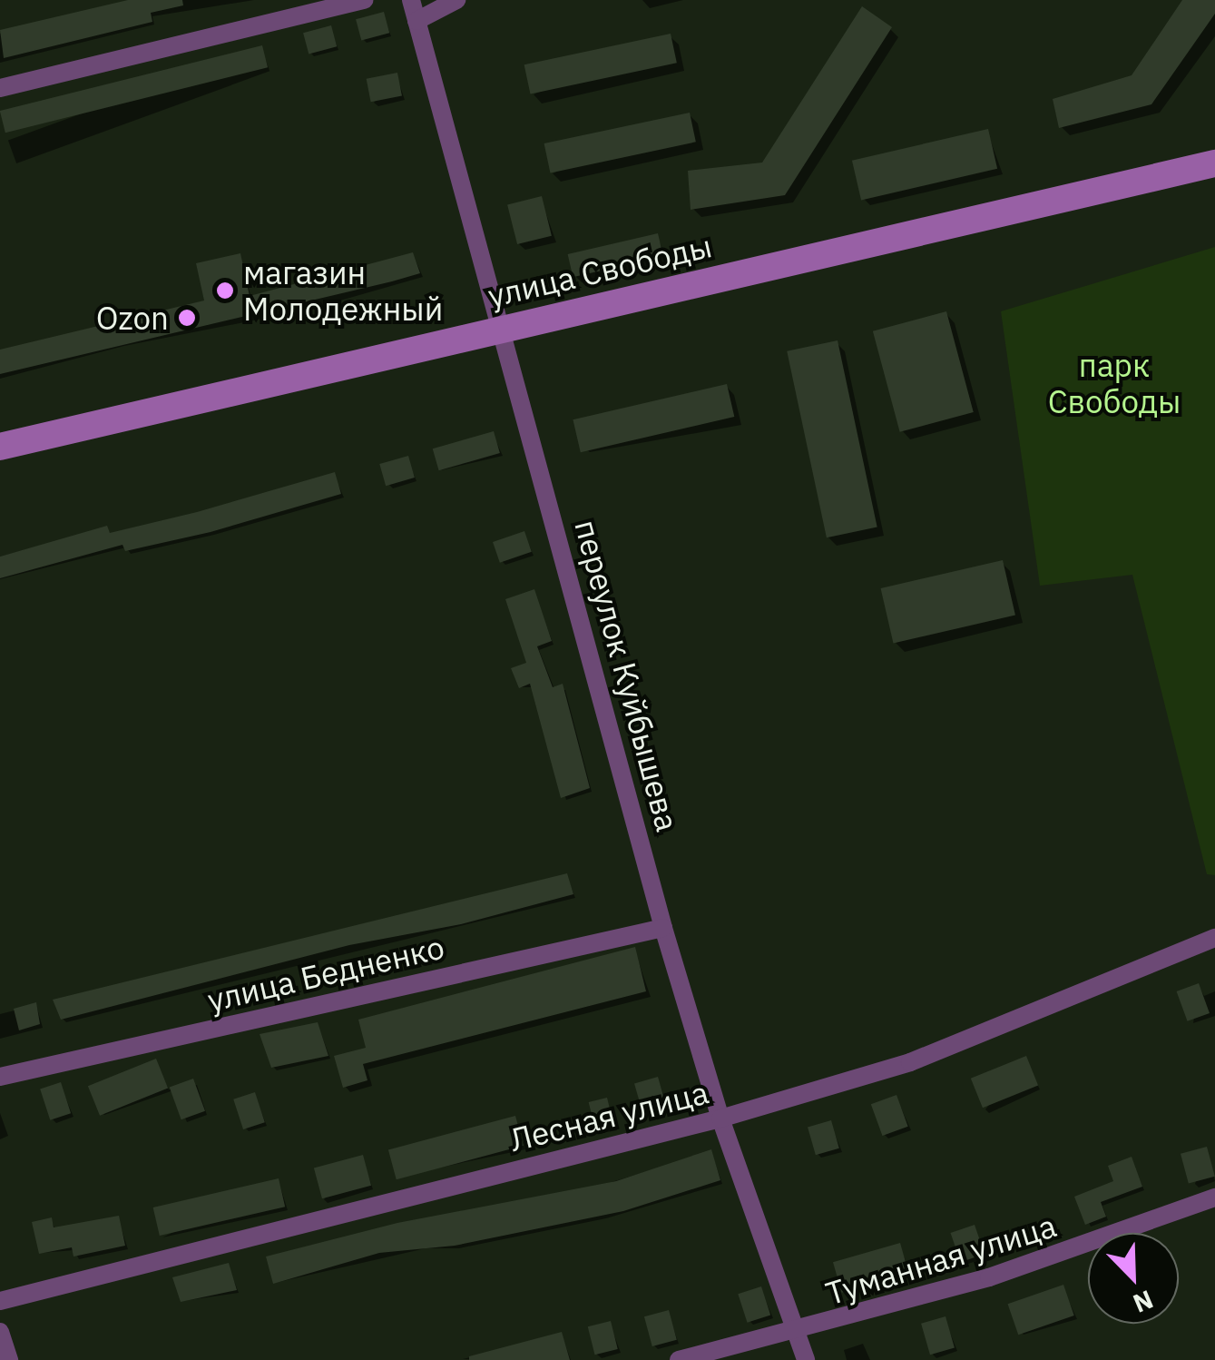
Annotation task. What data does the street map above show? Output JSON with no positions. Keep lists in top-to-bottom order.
{
  "streets": {
    "main road": ["улица Свободы"],
    "street": [
      "переулок Куйбышева",
      "улица Бедненко",
      "Лесная улица",
      "Туманная улица"
    ]
  },
  "crossings": [
    ["улица Свободы", "переулок Куйбышева"],
    ["переулок Куйбышева", "улица Бедненко"],
    ["переулок Куйбышева", "Лесная улица"],
    ["переулок Куйбышева", "Туманная улица"]
  ],
  "parks": ["парк Свободы"],
  "places": ["магазин Молодежный", "Ozon"],
  "north": "bottom right"
}
